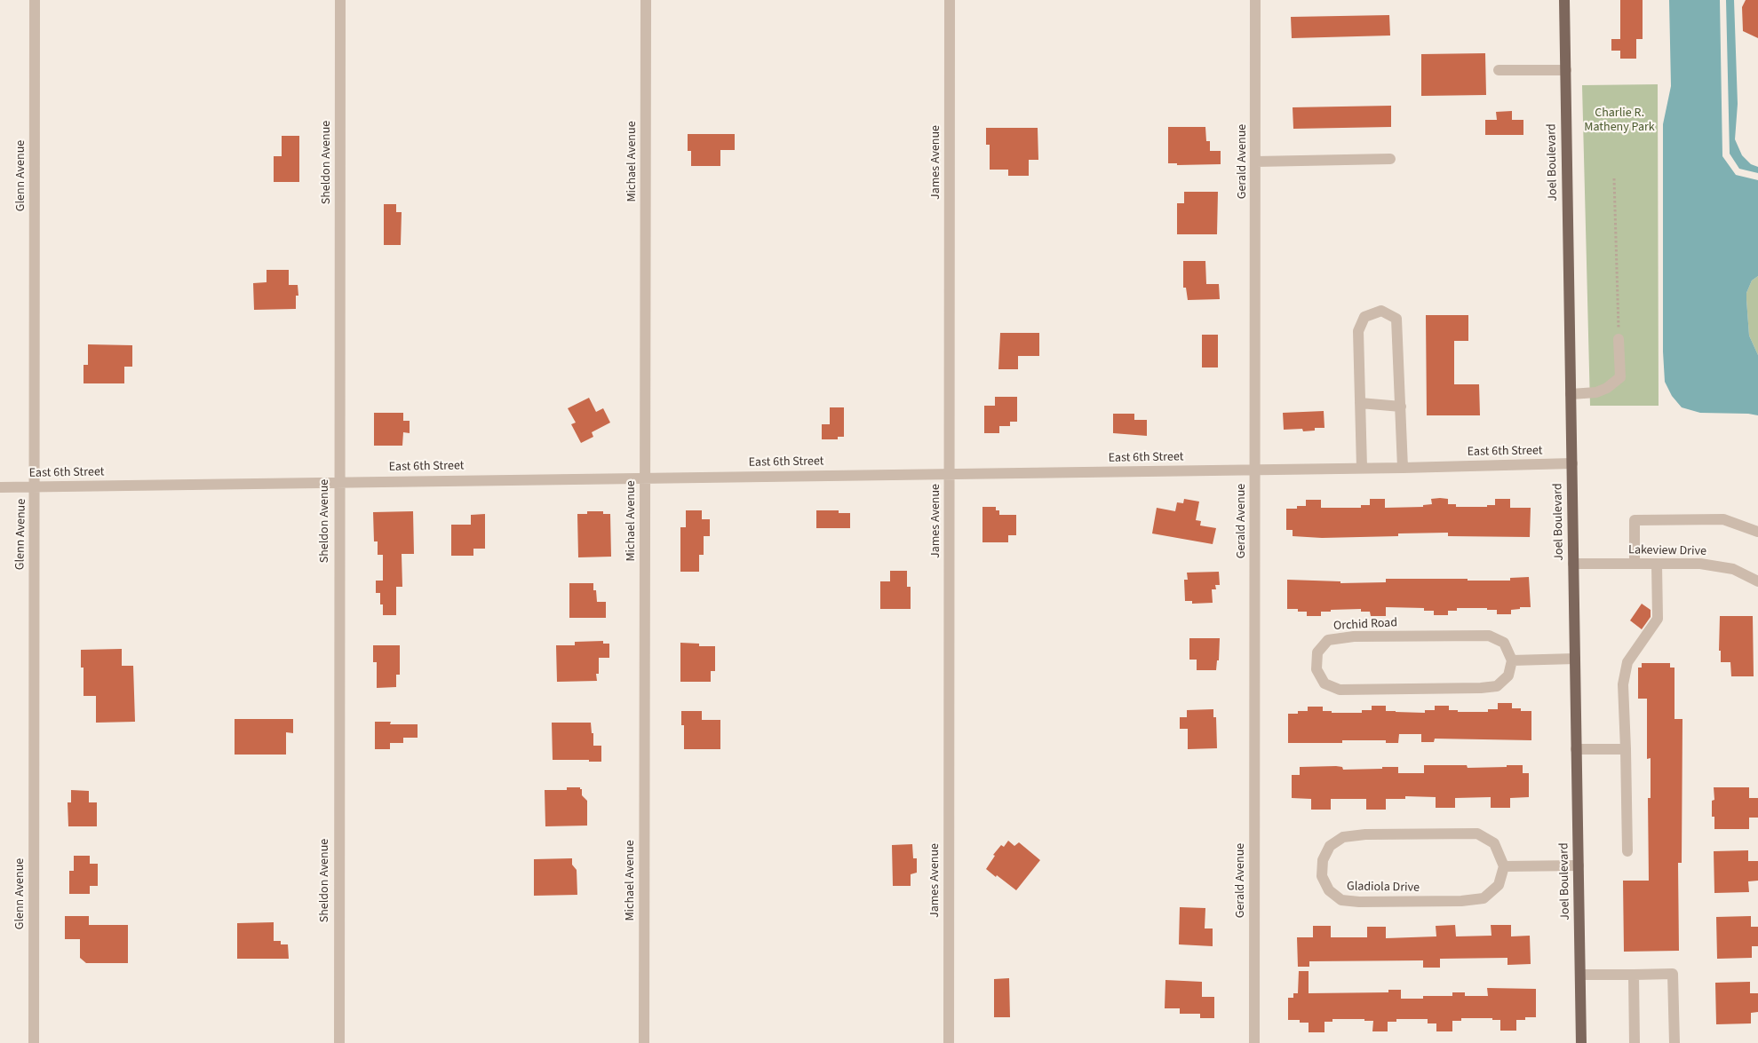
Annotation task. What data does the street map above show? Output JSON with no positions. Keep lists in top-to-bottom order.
{
  "streets": {
    "main road": ["Joel Boulevard"],
    "street": [
      "Michael Avenue",
      "Gerald Avenue",
      "Sheldon Avenue",
      "James Avenue",
      "Glenn Avenue",
      "East 6th Street",
      "Lakeview Drive",
      "Orchid Road",
      "Gladiola Drive"
    ]
  },
  "crossings": [
    ["Michael Avenue", "East 6th Street"],
    ["Gerald Avenue", "East 6th Street"],
    ["Sheldon Avenue", "East 6th Street"],
    ["James Avenue", "East 6th Street"],
    ["Joel Boulevard", "East 6th Street"],
    ["Joel Boulevard", "Lakeview Drive"],
    ["Glenn Avenue", "East 6th Street"]
  ],
  "parks": ["Charlie R. Matheny Park"]
}
